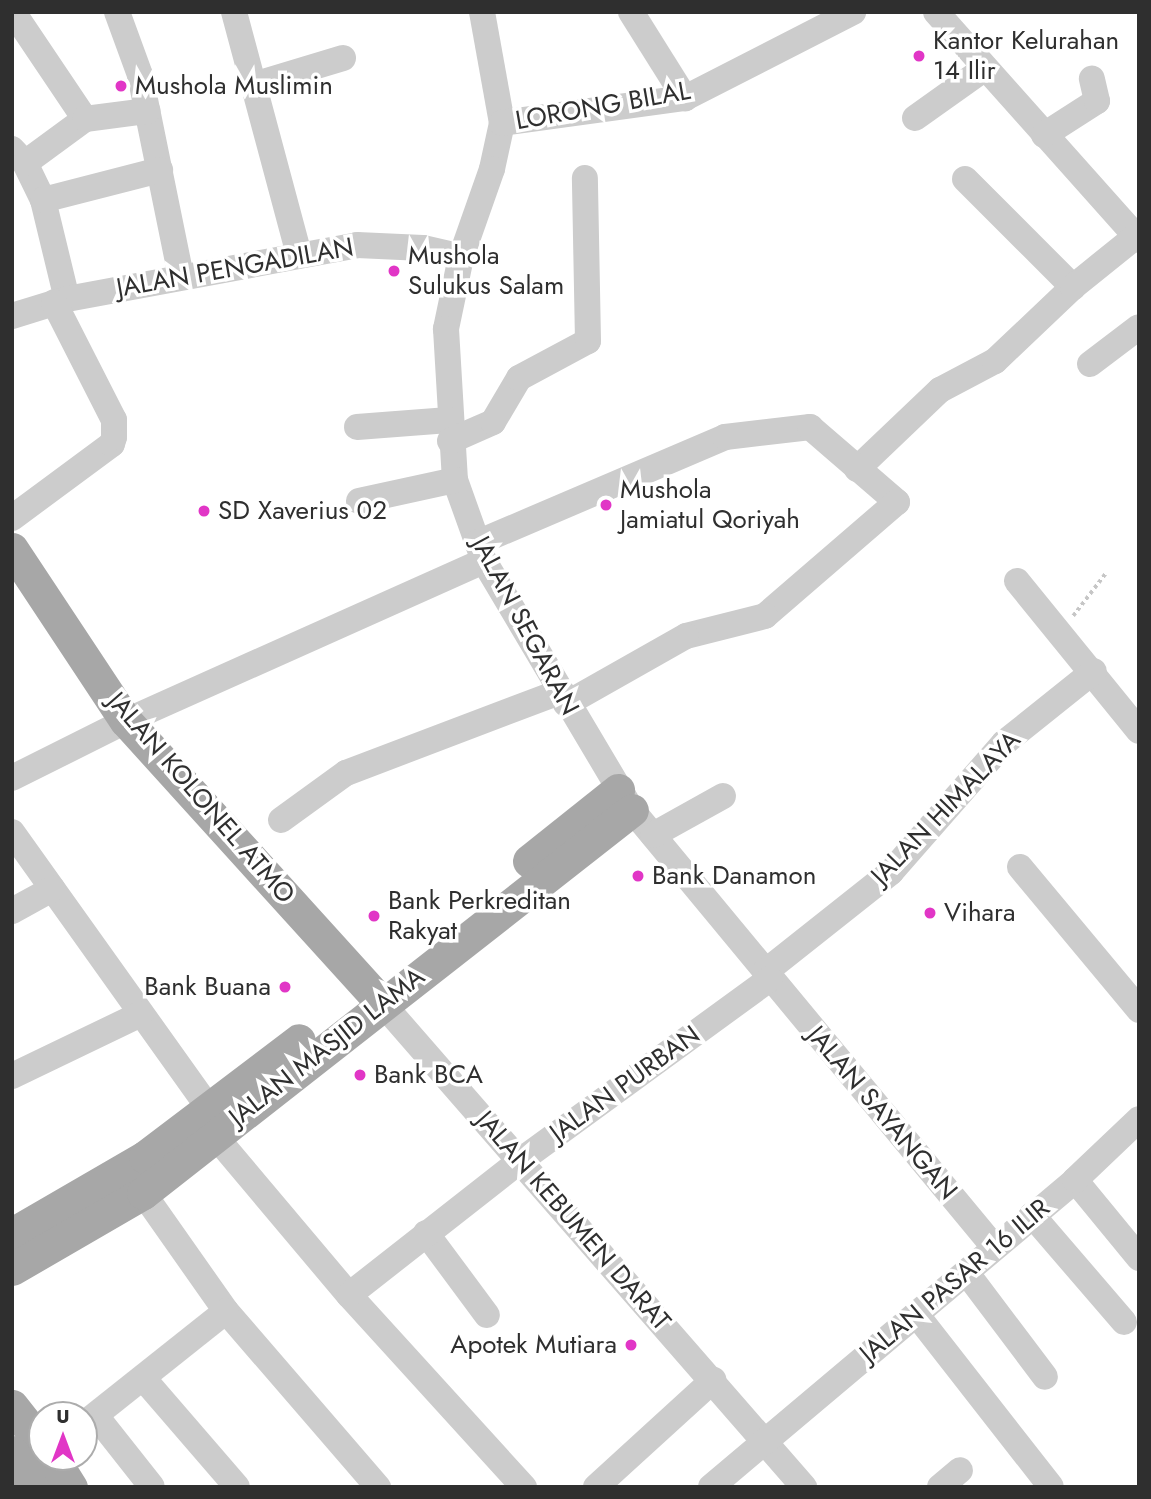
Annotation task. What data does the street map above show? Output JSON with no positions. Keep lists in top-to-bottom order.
{
  "streets": {
    "main road": ["JALAN KOLONEL ATMO", "JALAN MASJID LAMA"],
    "street": [
      "LORONG BILAL",
      "JALAN PENGADILAN",
      "JALAN SEGARAN",
      "JALAN HIMALAYA",
      "JALAN PURBAN",
      "JALAN SAYANGAN",
      "JALAN KEBUMEN DARAT",
      "JALAN PASAR 16 ILIR"
    ]
  },
  "crossings": [
    ["LORONG BILAL", "JALAN SEGARAN"],
    ["JALAN PENGADILAN", "JALAN SEGARAN"],
    ["JALAN SEGARAN", "JALAN HIMALAYA"],
    ["JALAN SEGARAN", "JALAN MASJID LAMA"],
    ["JALAN SEGARAN", "JALAN PURBAN"],
    ["JALAN SEGARAN", "JALAN SAYANGAN"],
    ["JALAN KOLONEL ATMO", "JALAN MASJID LAMA"],
    ["JALAN KOLONEL ATMO", "JALAN KEBUMEN DARAT"],
    ["JALAN HIMALAYA", "JALAN PURBAN"],
    ["JALAN HIMALAYA", "JALAN SAYANGAN"],
    ["JALAN MASJID LAMA", "JALAN KEBUMEN DARAT"],
    ["JALAN PURBAN", "JALAN SAYANGAN"],
    ["JALAN PURBAN", "JALAN KEBUMEN DARAT"],
    ["JALAN SAYANGAN", "JALAN PASAR 16 ILIR"],
    ["JALAN KEBUMEN DARAT", "JALAN PASAR 16 ILIR"]
  ],
  "places": [
    "Kantor Kelurahan 14 Ilir",
    "Mushola Muslimin",
    "Mushola Sulukus Salam",
    "Mushola Jamiatul Qoriyah",
    "SD Xaverius 02",
    "Bank Danamon",
    "Vihara",
    "Bank Perkreditan Rakyat",
    "Bank Buana",
    "Bank BCA",
    "Apotek Mutiara"
  ],
  "north": "top"
}
